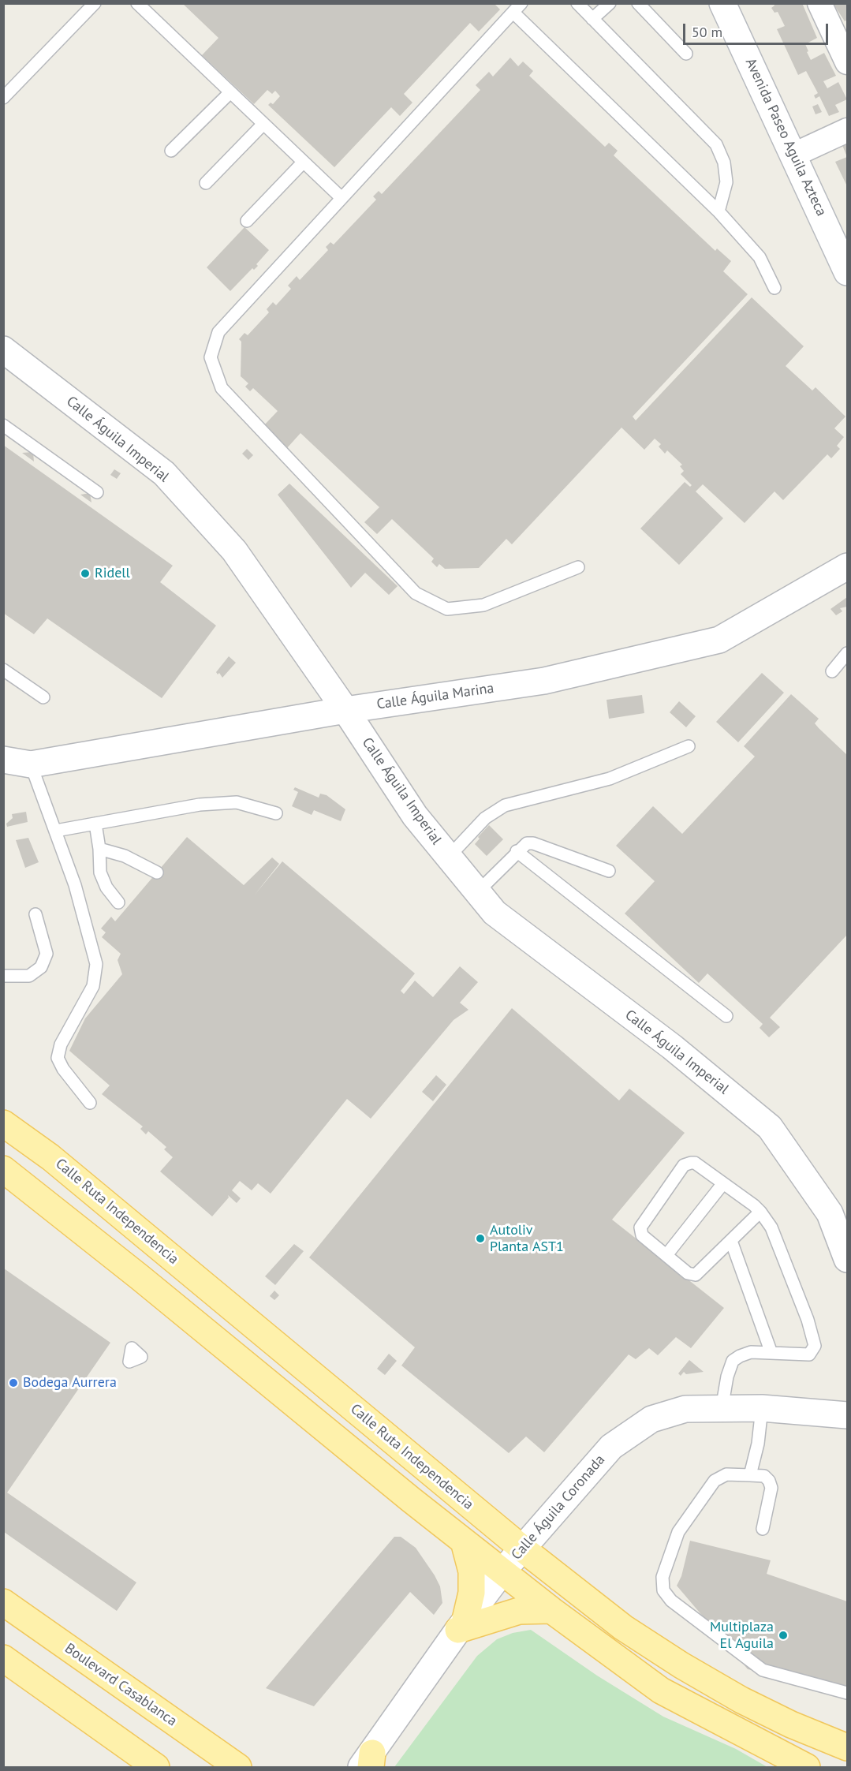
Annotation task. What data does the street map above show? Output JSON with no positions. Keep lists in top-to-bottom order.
{
  "streets": {
    "main road": ["Calle Ruta Independencia", "Boulevard Casablanca"],
    "street": [
      "Avenida Paseo Aguila Azteca",
      "Calle Águila Imperial",
      "Calle Águila Marina",
      "Calle Águila Coronada"
    ]
  },
  "crossings": [
    ["Calle Águila Imperial", "Calle Águila Marina"],
    ["Calle Ruta Independencia", "Calle Águila Coronada"]
  ],
  "places": [
    "Ridell",
    "Autoliv Planta AST1",
    "Bodega Aurrera",
    "Multiplaza El Aguila"
  ],
  "scale_bar": "50 m"
}
